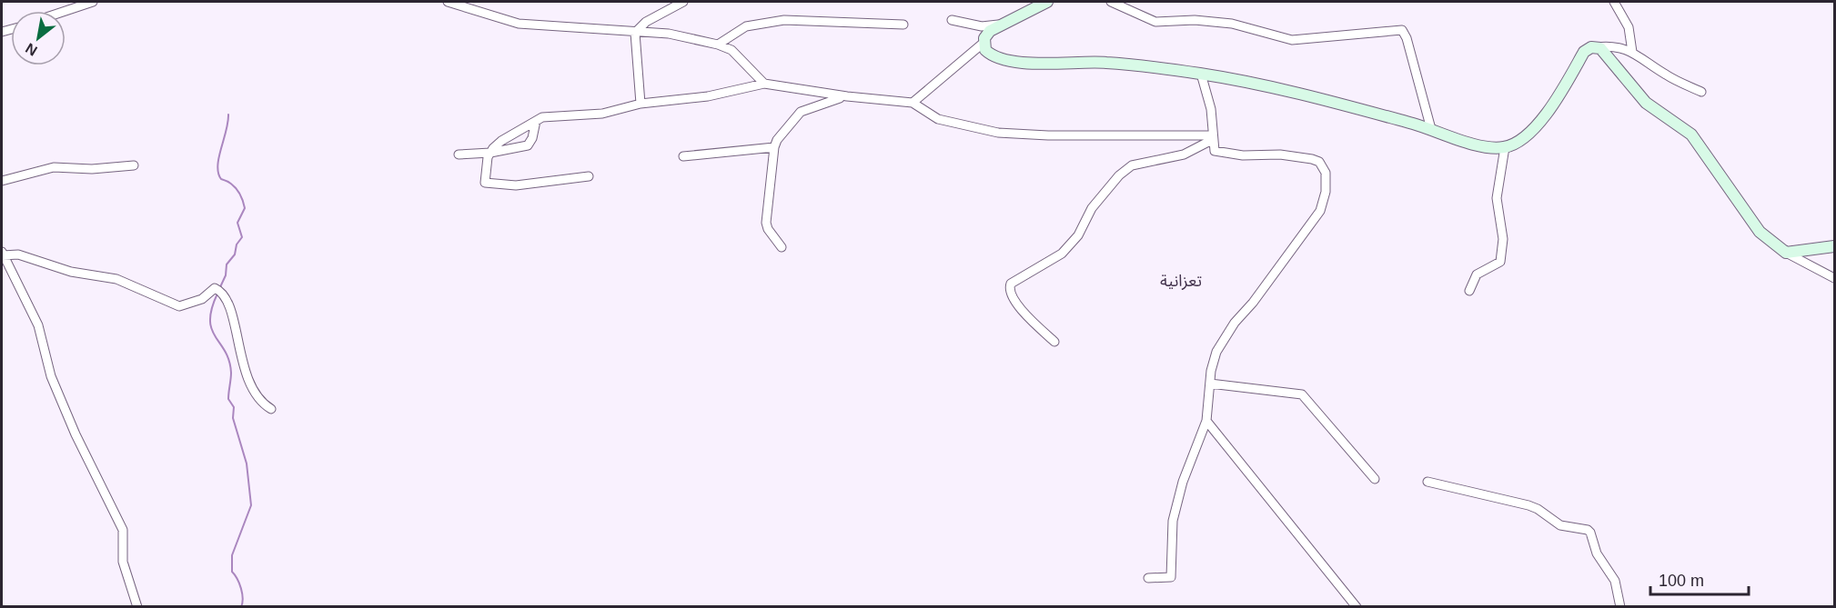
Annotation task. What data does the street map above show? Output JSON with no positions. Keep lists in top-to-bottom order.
{
  "districts": ["تعزانية"],
  "scale_bar": "100 m",
  "north": "bottom left"
}
